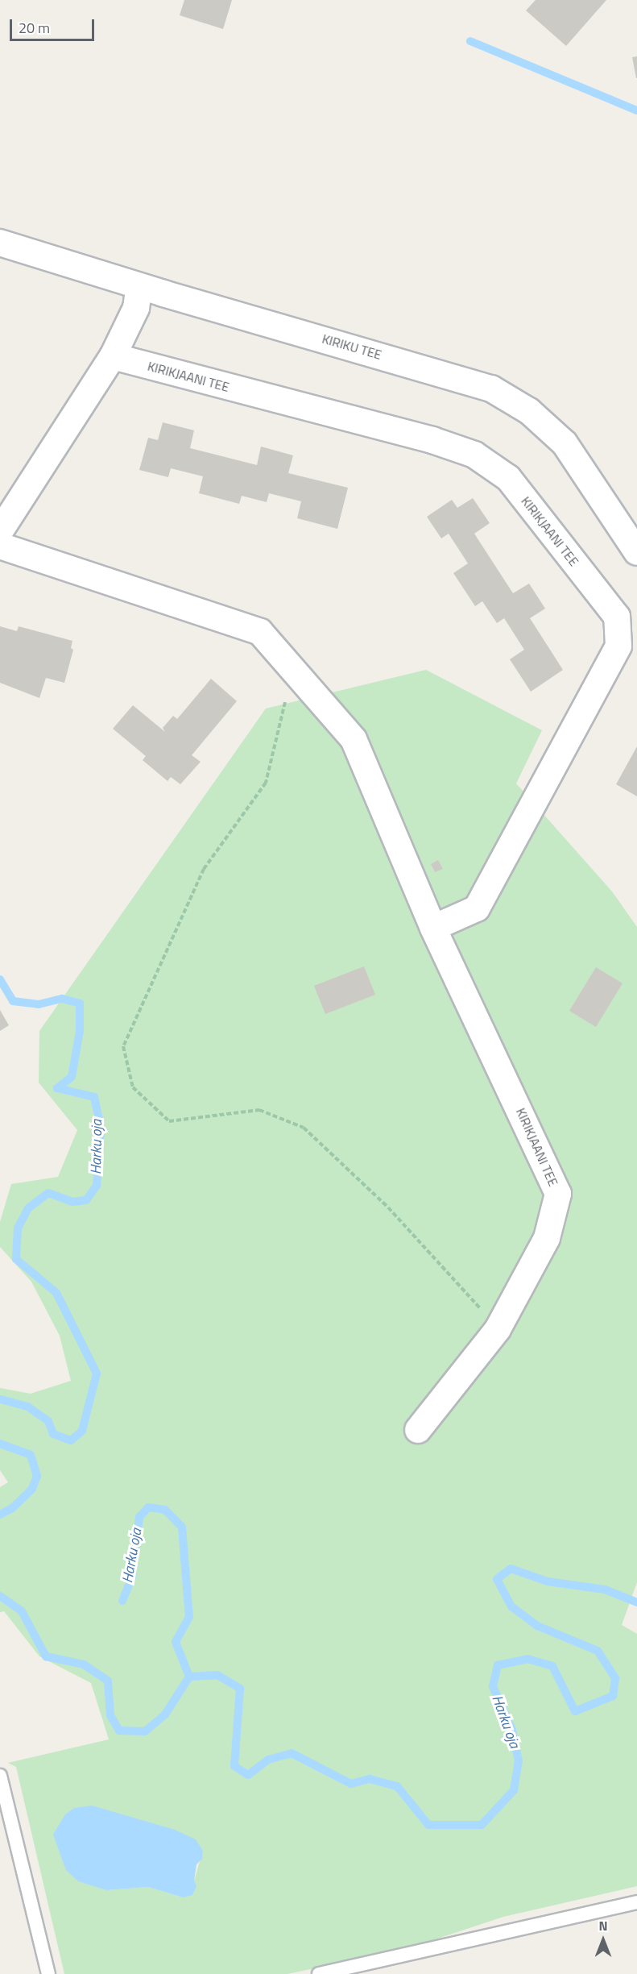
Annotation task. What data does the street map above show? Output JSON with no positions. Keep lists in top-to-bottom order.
{
  "streets": {
    "street": ["KIRIKU TEE", "KIRIKJAANI TEE"]
  },
  "water": ["Harku oja"],
  "scale_bar": "20 m",
  "north": "top"
}
